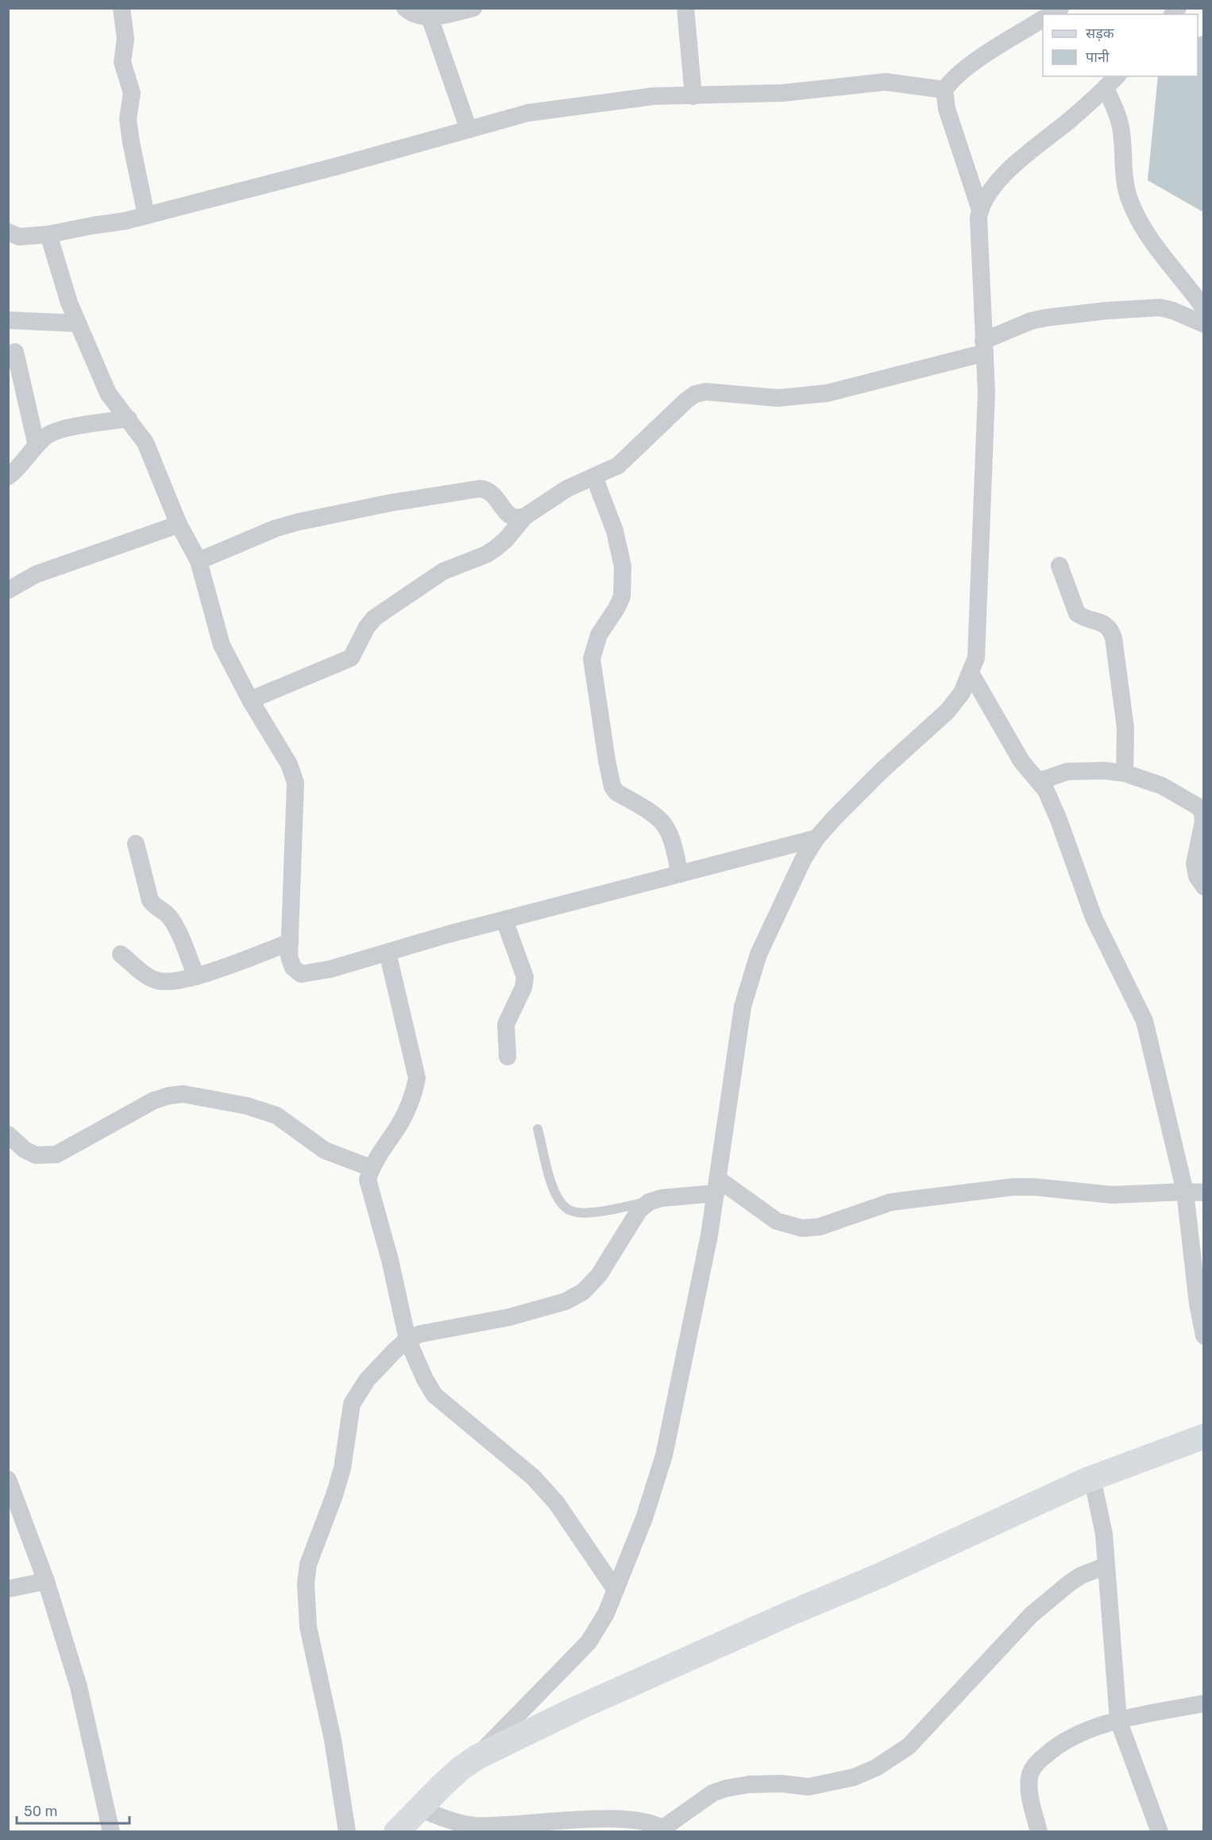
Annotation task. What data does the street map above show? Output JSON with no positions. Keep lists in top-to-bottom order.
{
  "legend": ["सड़क", "पानी"],
  "scale_bar": "50 m"
}
